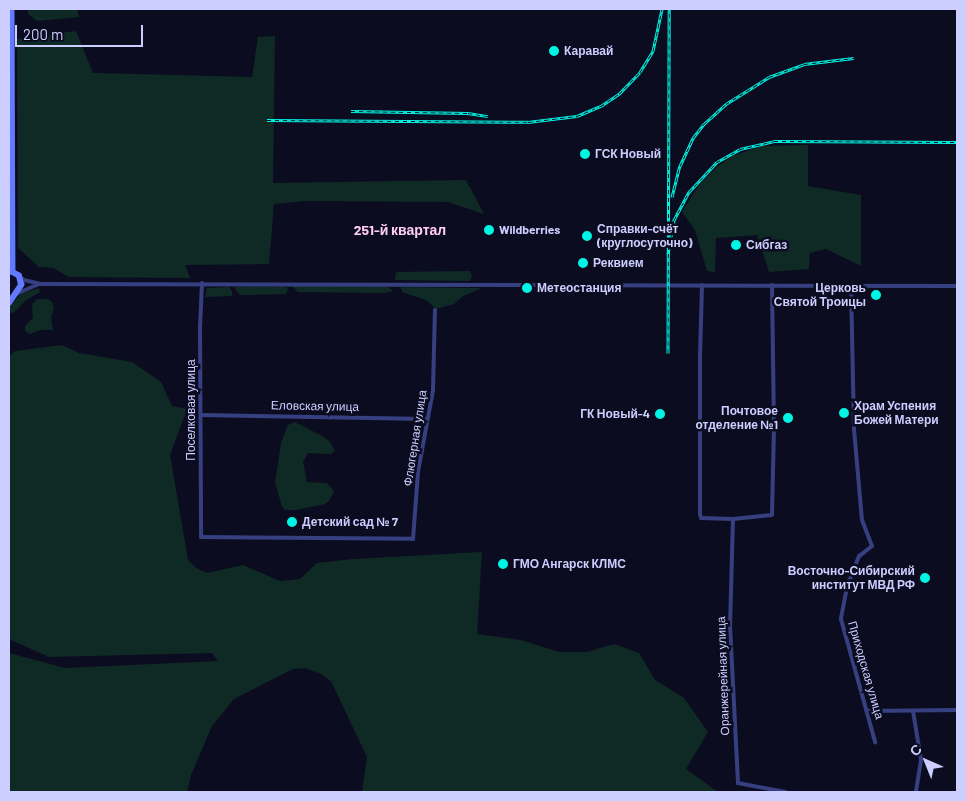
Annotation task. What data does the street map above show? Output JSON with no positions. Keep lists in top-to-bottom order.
{
  "streets": {
    "street": [
      "Еловская улица",
      "Поселковая улица",
      "Флюгерная улица",
      "Приходская улица",
      "Оранжерейная улица"
    ]
  },
  "crossings": [
    ["Еловская улица", "Поселковая улица"],
    ["Еловская улица", "Флюгерная улица"],
    ["Поселковая улица", "Флюгерная улица"]
  ],
  "districts": ["251-й квартал"],
  "places": [
    "Каравай",
    "ГСК Новый",
    "Wildberries",
    "Справки-счёт (круглосуточно)",
    "Сибгаз",
    "Реквием",
    "Метеостанция",
    "Церковь Святой Троицы",
    "Храм Успения Божей Матери",
    "ГК Новый-4",
    "Почтовое отделение №1",
    "Детский сад № 7",
    "ГМО Ангарск КЛМС",
    "Восточно-Сибирский институт МВД РФ"
  ],
  "scale_bar": "200 m",
  "north": "top left"
}
